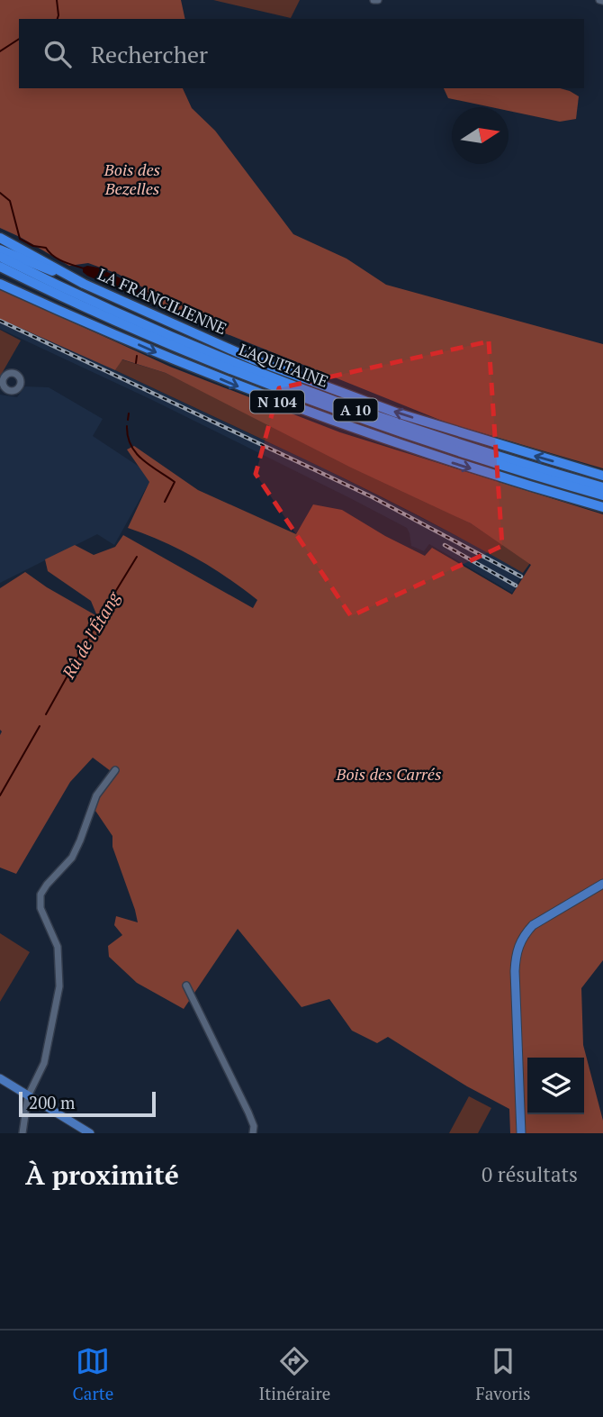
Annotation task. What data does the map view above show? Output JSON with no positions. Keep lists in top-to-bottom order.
{
  "streets": {
    "highway": [
      "LA FRANCILIENNE",
      "L'AQUITAINE",
      "N 104",
      "A 10"
    ]
  },
  "water": ["Rû de l'Étang"],
  "parks": ["Bois des Bezelles", "Bois des Carrés"],
  "scale_bar": "200 m",
  "north": "right",
  "page": {
    "search": "Rechercher",
    "scale": "200 m",
    "heading": ["À proximité", "0 résultats"],
    "nav": ["Carte", "Itinéraire", "Favoris"]
  }
}
